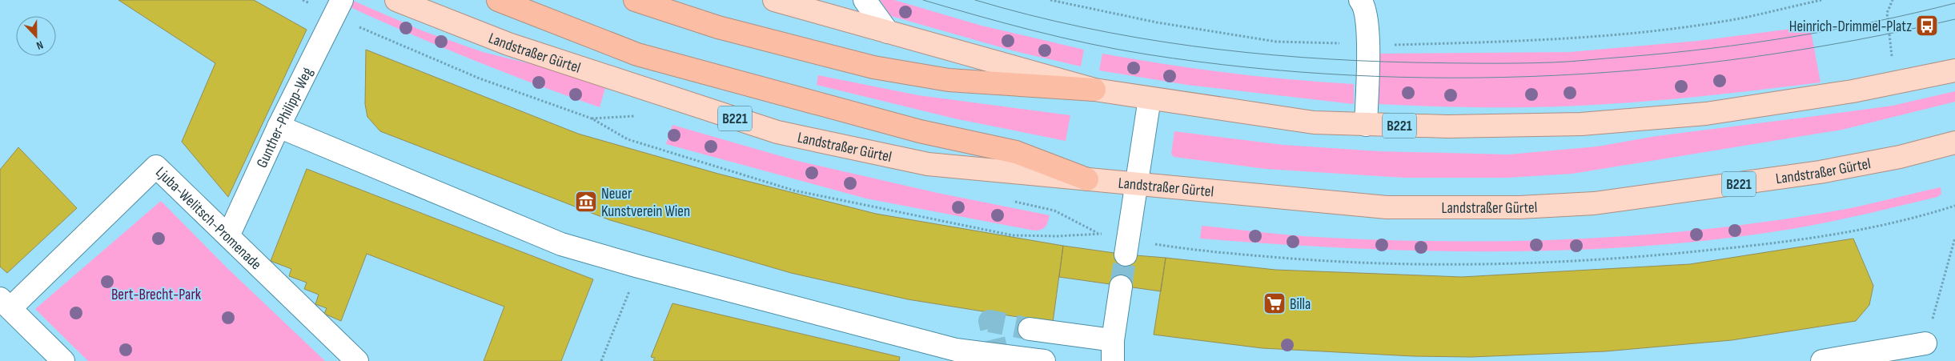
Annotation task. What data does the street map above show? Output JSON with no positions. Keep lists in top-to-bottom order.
{
  "streets": {
    "main road": ["Landstraßer Gürtel", "B221"],
    "street": ["Gunther-Philipp-Weg", "Ljuba-Welitsch-Promenade"]
  },
  "crossings": [
    ["Gunther-Philipp-Weg", "Ljuba-Welitsch-Promenade"]
  ],
  "parks": ["Bert-Brecht-Park"],
  "places": {
    "bus stop": ["Heinrich-Drimmel-Platz"],
    "museum": ["Neuer Kunstverein Wien"],
    "supermarket": ["Billa"]
  },
  "north": "bottom"
}
